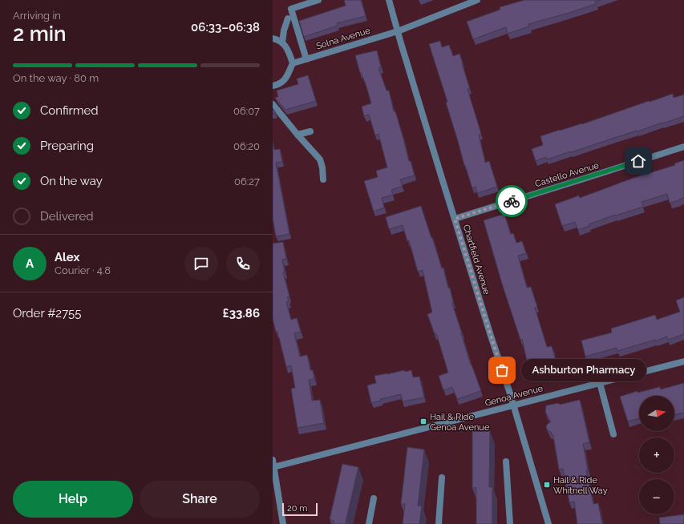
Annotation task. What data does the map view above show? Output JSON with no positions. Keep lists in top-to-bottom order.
{
  "streets": {
    "street": [
      "Solna Avenue",
      "Castello Avenue",
      "Chartfield Avenue",
      "Genoa Avenue"
    ]
  },
  "crossings": [
    ["Solna Avenue", "Chartfield Avenue"],
    ["Castello Avenue", "Chartfield Avenue"],
    ["Chartfield Avenue", "Genoa Avenue"]
  ],
  "places": {
    "other": ["Ashburton Pharmacy"],
    "transit": ["Hail & Ride Genoa Avenue", "Hail & Ride Whitnell Way"]
  },
  "scale_bar": "20 m",
  "north": "right",
  "page": {
    "heading": ["2 min", "Arriving in", "06:33–06:38"],
    "panel": [
      "Alex",
      "Courier · 4.8",
      "Order #2755",
      "£33.86"
    ],
    "bar": "On the way · 80 m",
    "list": [
      ["Confirmed", "06:07"],
      ["Preparing", "06:20"],
      ["On the way", "06:27"],
      "Delivered"
    ],
    "round": "A",
    "bubble": "Ashburton Pharmacy",
    "map_buttons": ["+", "−"],
    "buttons": ["Help", "Share"],
    "scale": "20 m"
  }
}
